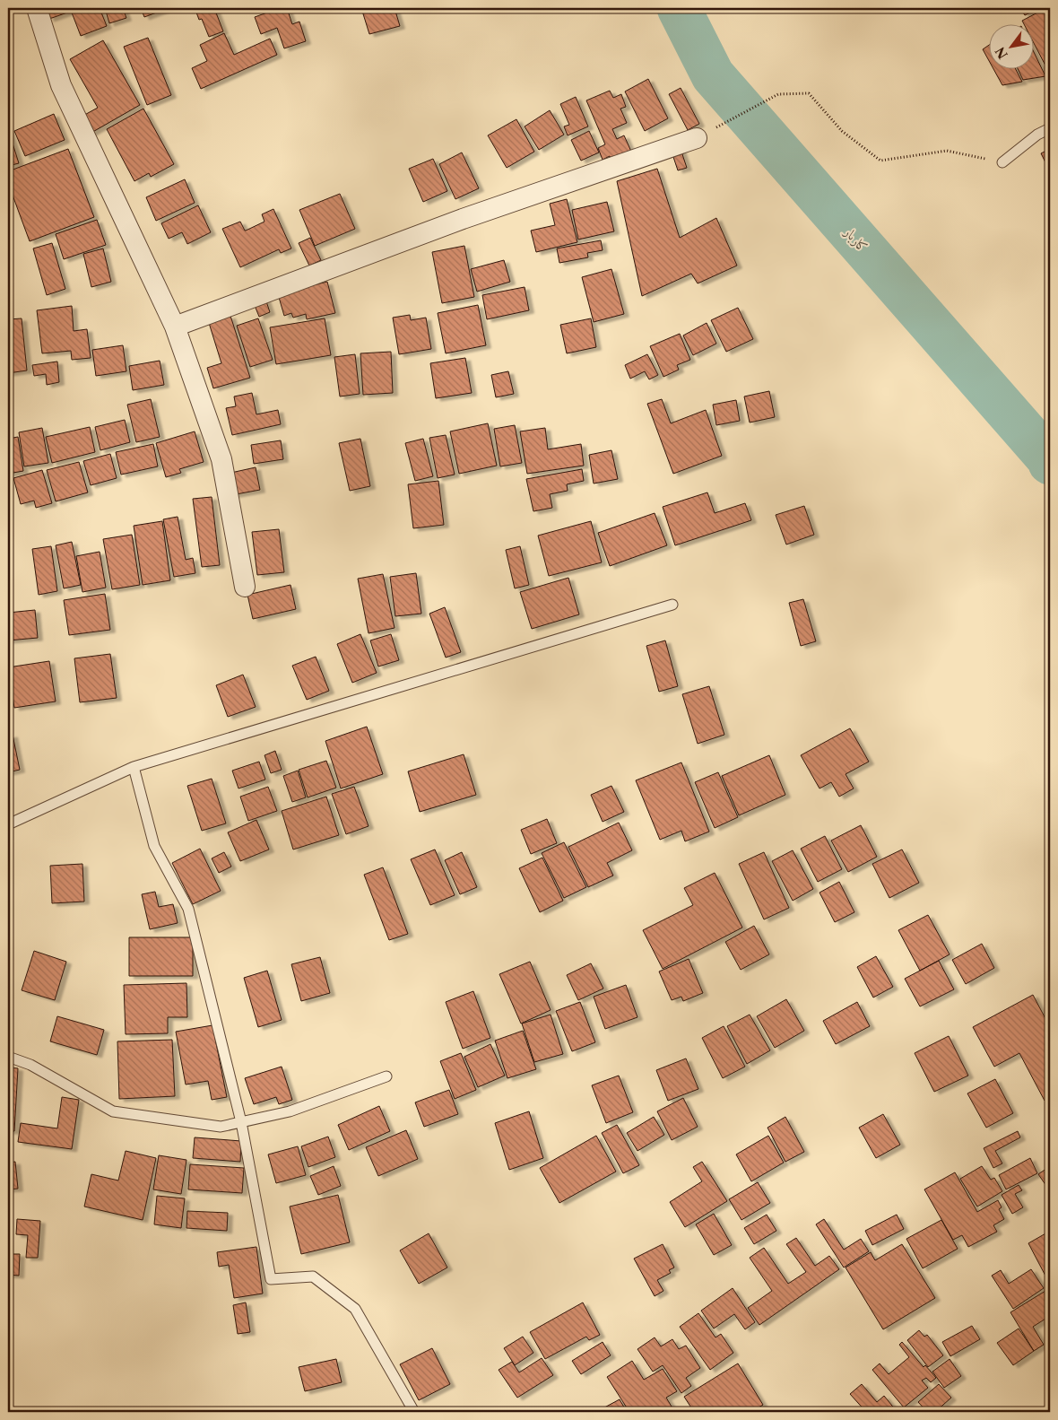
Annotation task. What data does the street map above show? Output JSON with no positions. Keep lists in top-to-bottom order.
{
  "water": ["کاربار"],
  "north": "bottom left"
}
